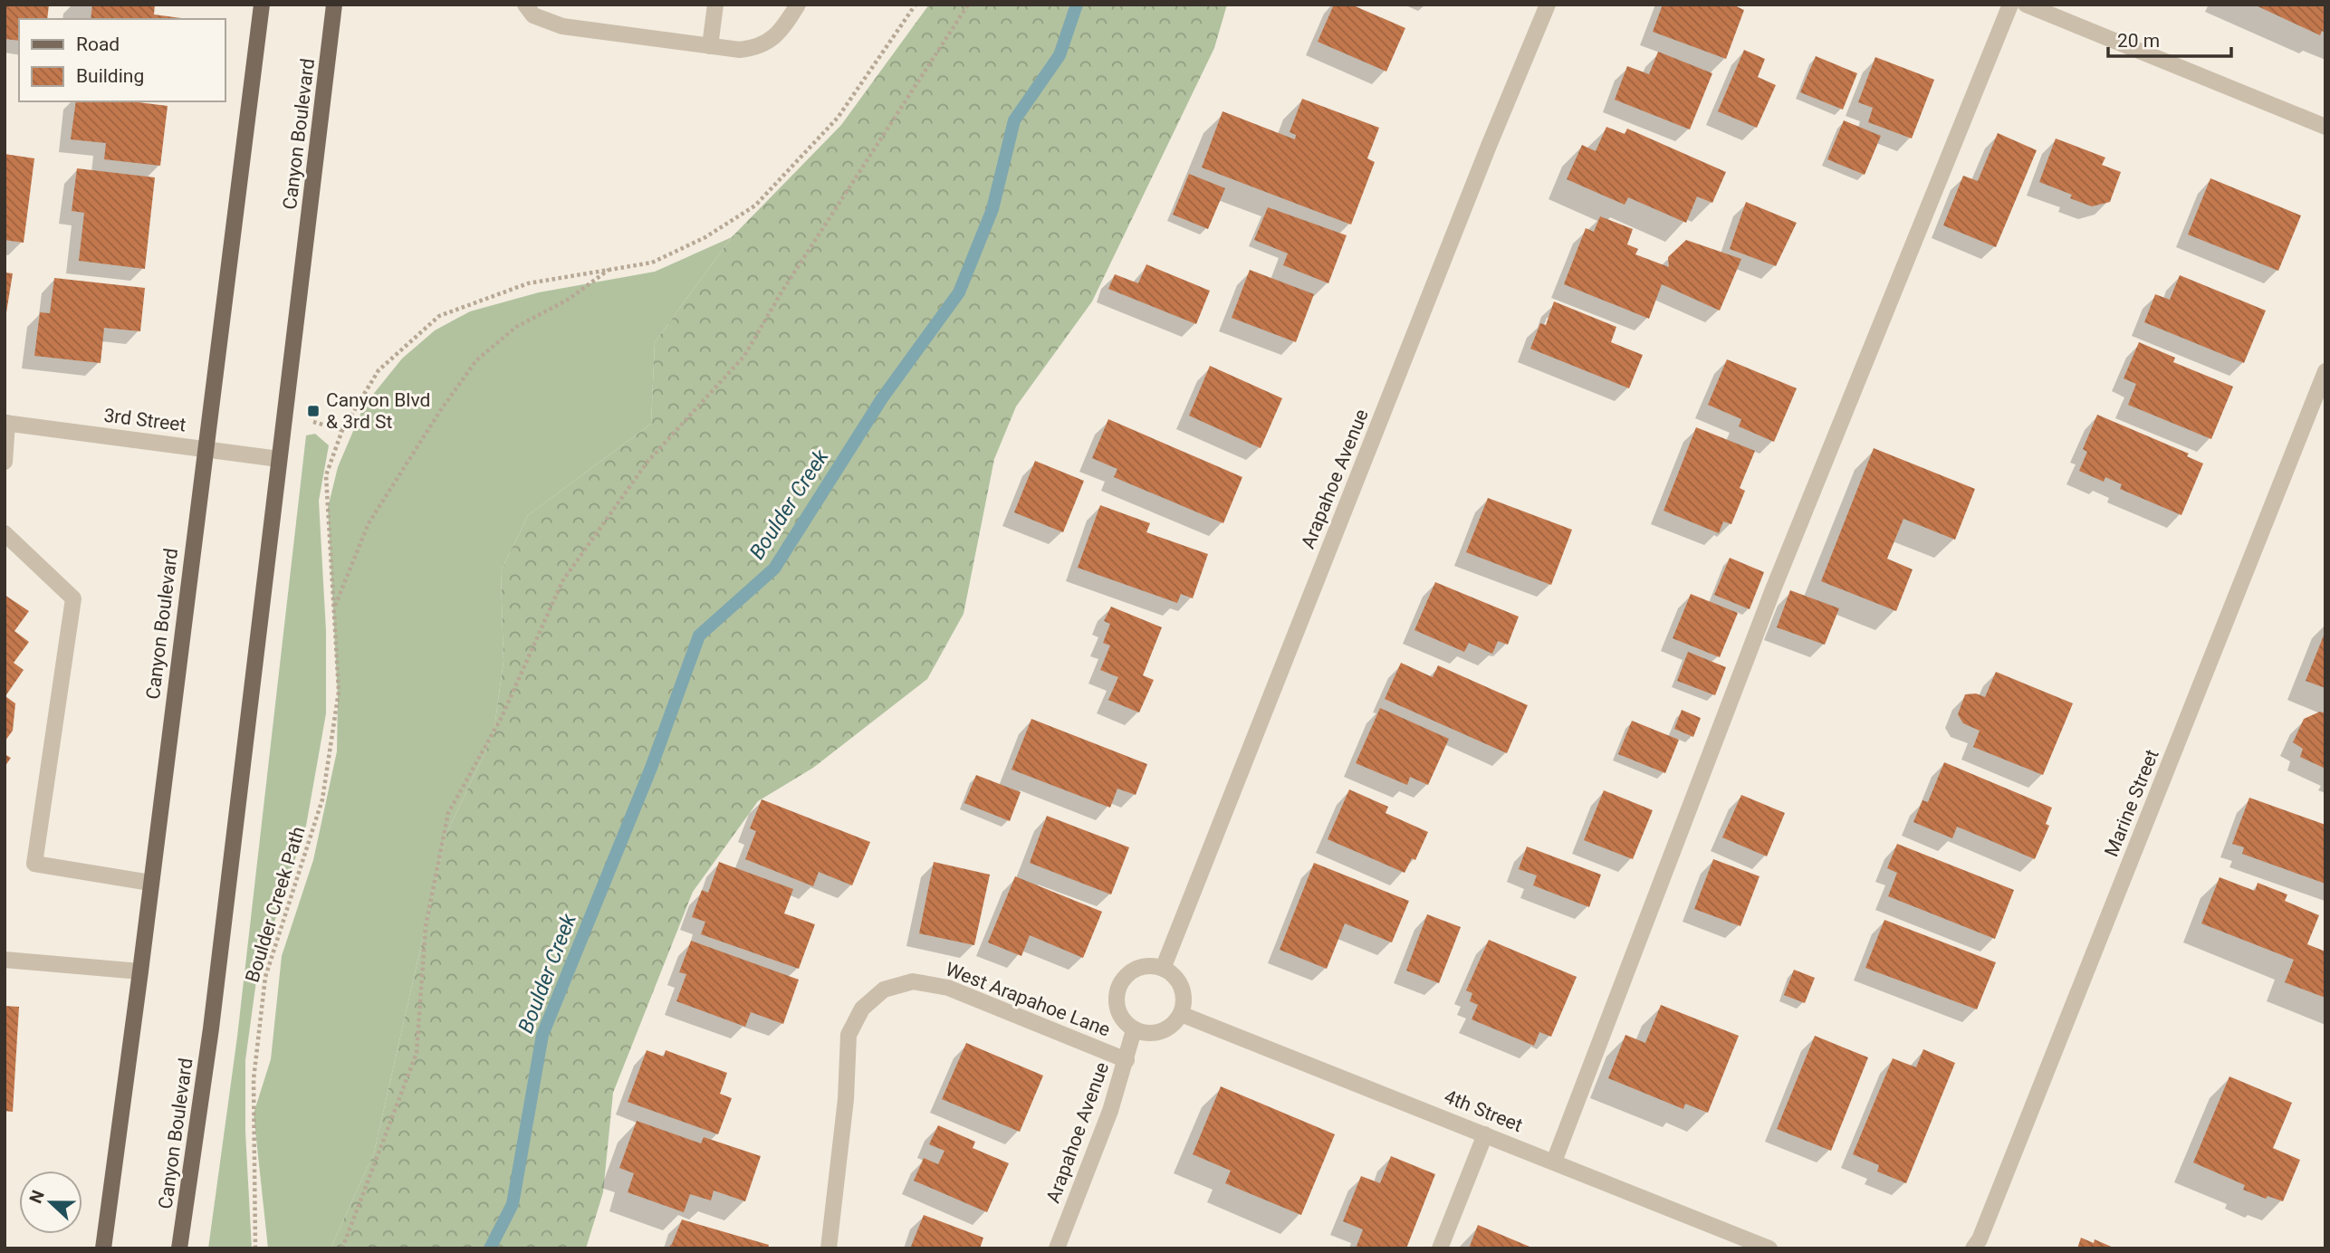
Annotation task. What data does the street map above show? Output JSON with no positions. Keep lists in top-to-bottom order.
{
  "streets": {
    "main road": ["Canyon Boulevard"],
    "street": [
      "3rd Street",
      "Arapahoe Avenue",
      "Marine Street",
      "West Arapahoe Lane",
      "4th Street"
    ],
    "path": ["Boulder Creek Path"]
  },
  "crossings": [
    ["Canyon Boulevard", "3rd Street"],
    ["Arapahoe Avenue", "West Arapahoe Lane"],
    ["Arapahoe Avenue", "4th Street"]
  ],
  "water": ["Boulder Creek"],
  "places": {
    "transit": ["Canyon Blvd & 3rd St"]
  },
  "legend": ["Road", "Building"],
  "scale_bar": "20 m",
  "north": "left"
}
